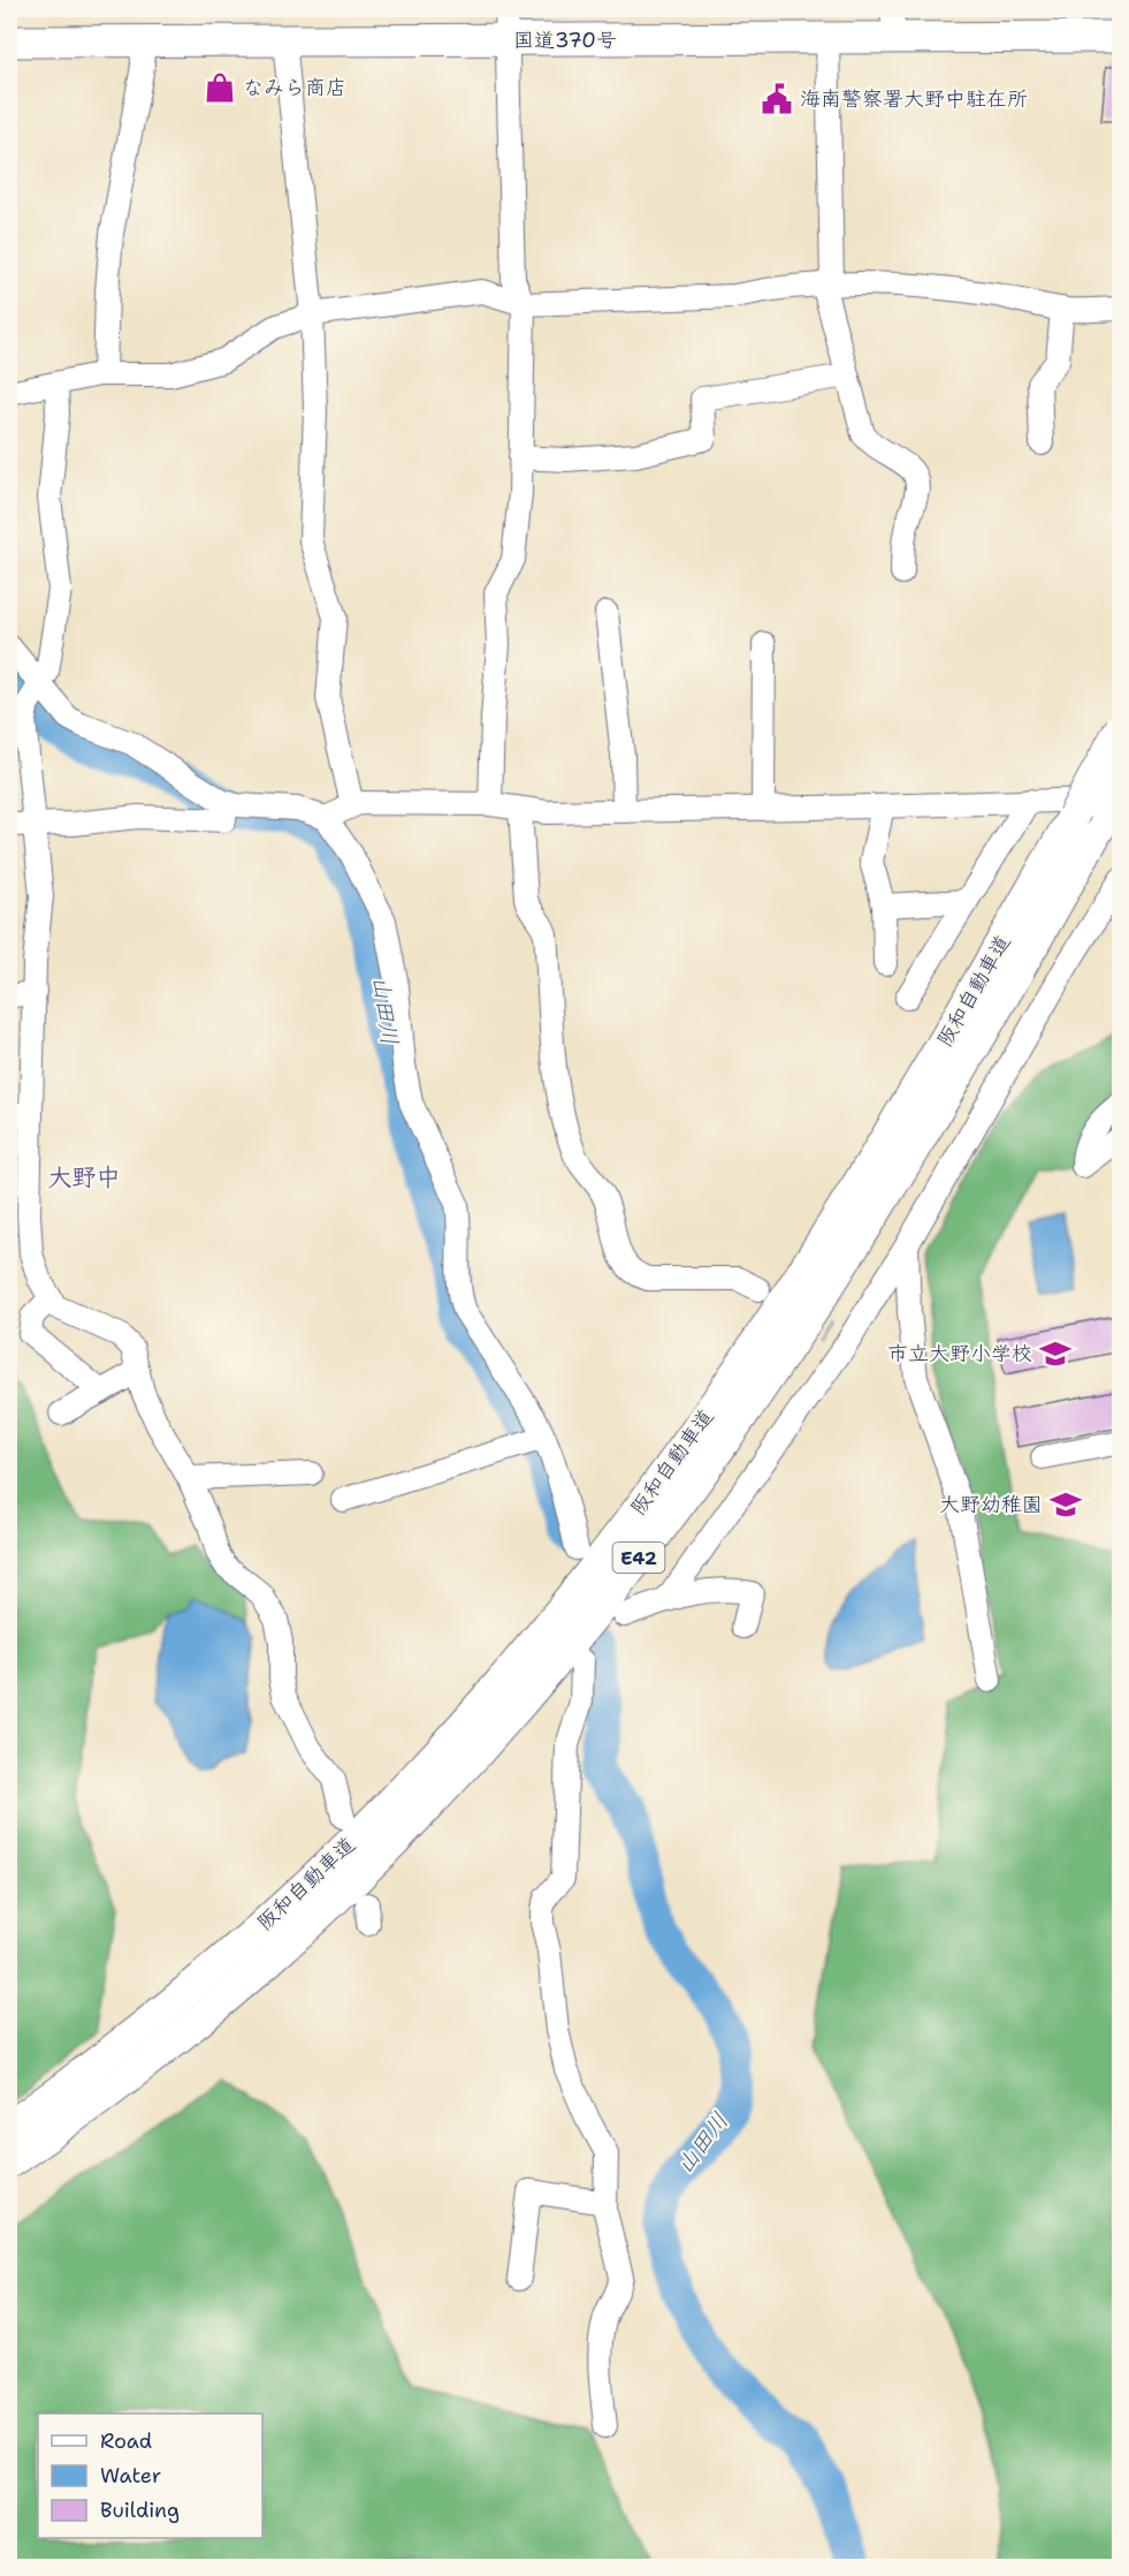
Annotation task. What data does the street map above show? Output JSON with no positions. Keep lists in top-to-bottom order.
{
  "streets": {
    "highway": ["国道370号", "阪和自動車道", "E42"]
  },
  "districts": ["大野中"],
  "water": ["山田川"],
  "places": {
    "shop": ["なみら商店"],
    "public building": ["海南警察署大野中駐在所"],
    "school or university": ["市立大野小学校", "大野幼稚園"]
  },
  "legend": ["Road", "Water", "Building"]
}
